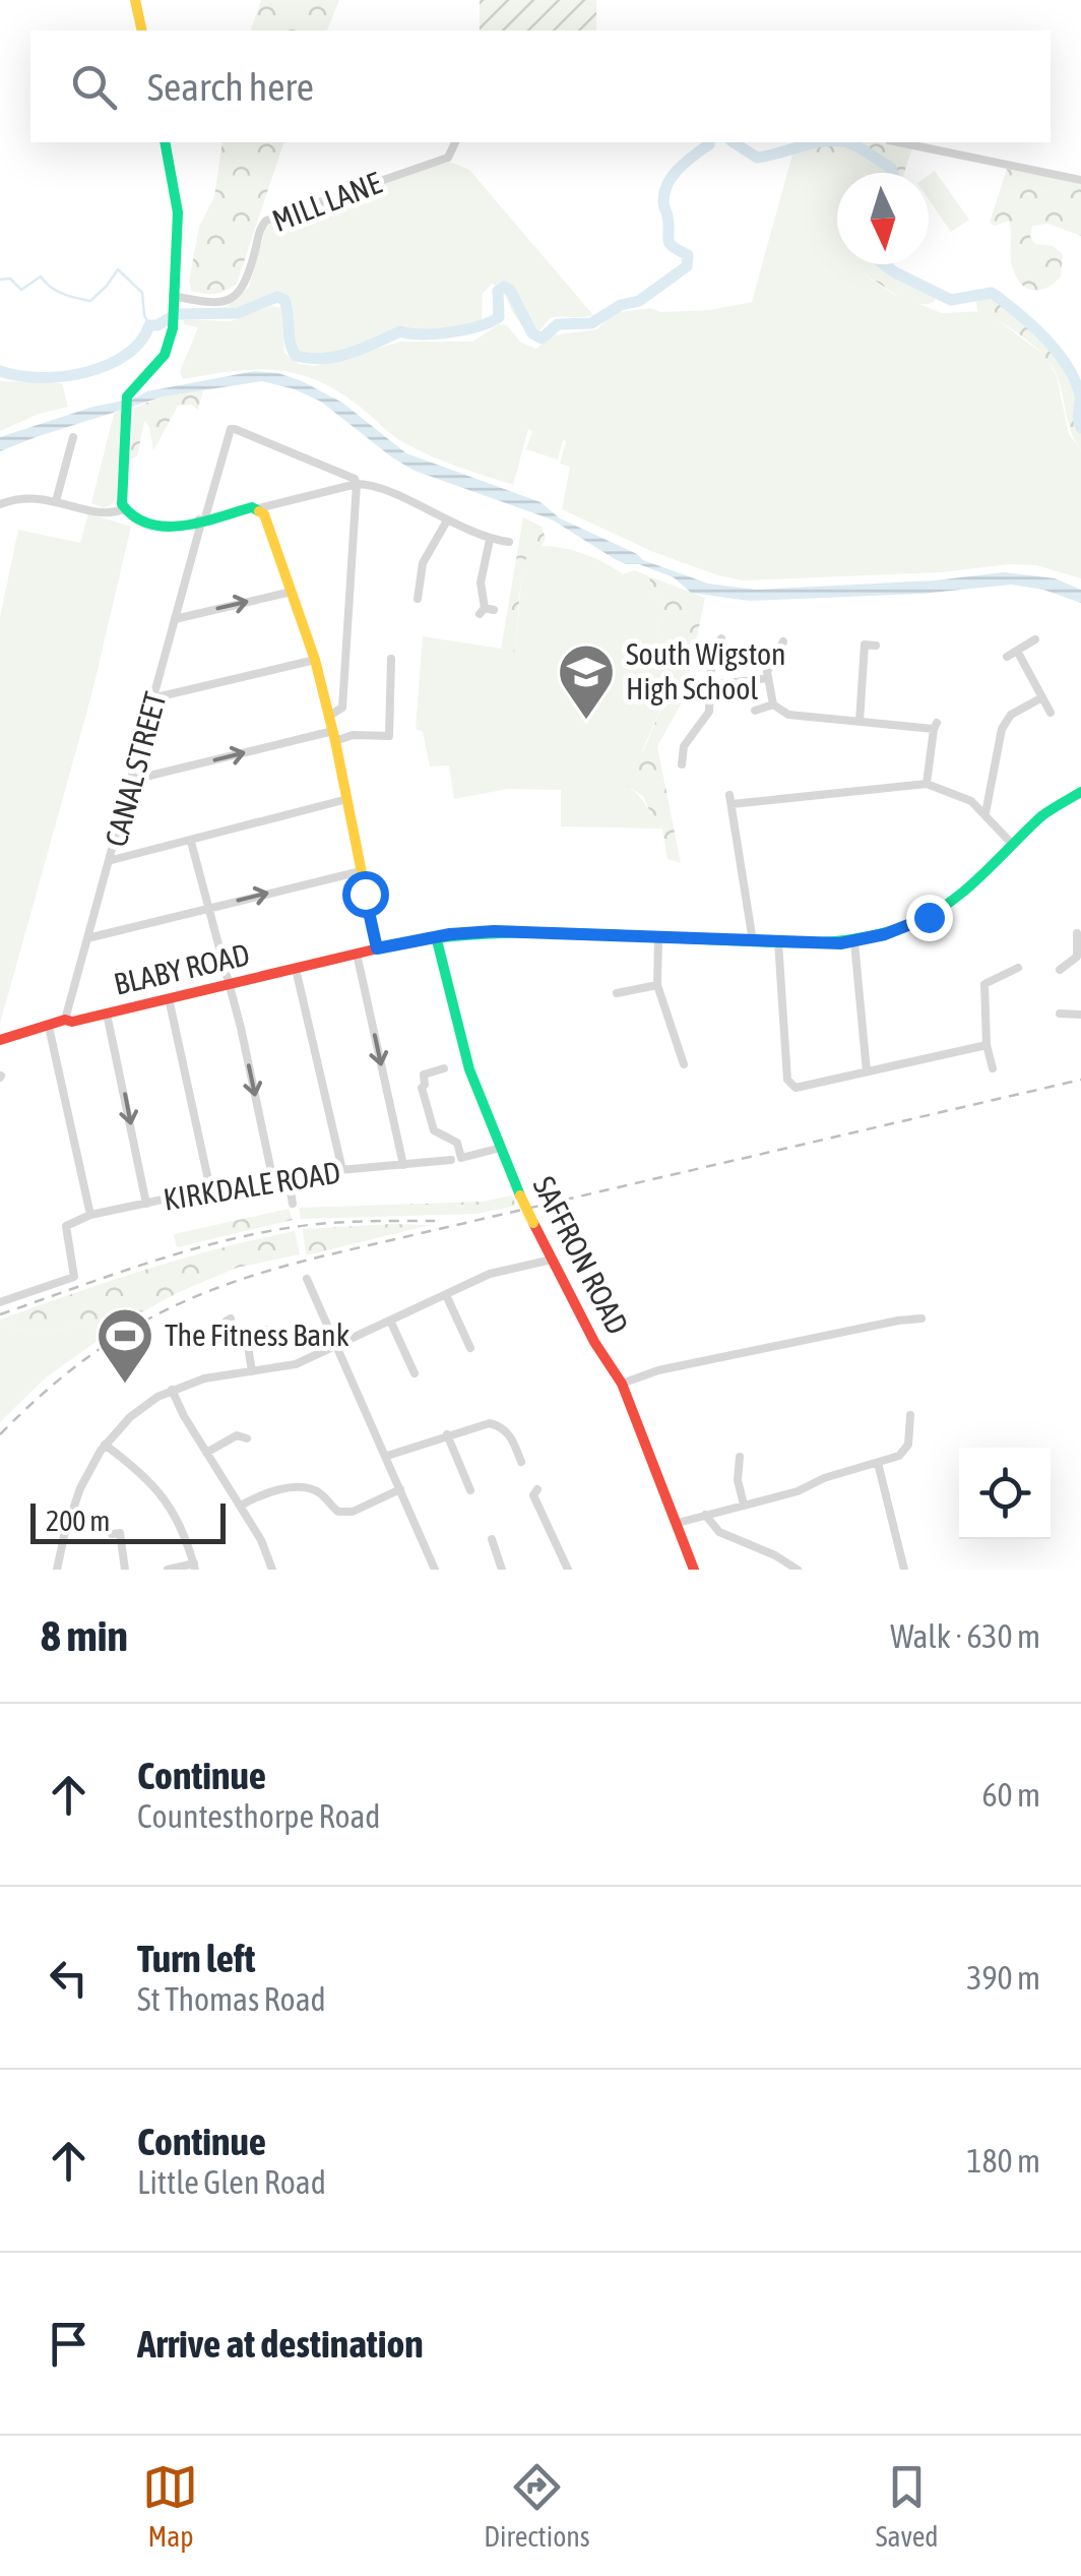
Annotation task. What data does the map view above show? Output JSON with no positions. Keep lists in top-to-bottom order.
{
  "streets": {
    "main road": ["BLABY ROAD", "SAFFRON ROAD"],
    "street": ["MILL LANE", "CANAL STREET", "KIRKDALE ROAD"]
  },
  "crossings": [
    ["CANAL STREET", "BLABY ROAD"],
    ["BLABY ROAD", "SAFFRON ROAD"]
  ],
  "places": {
    "school or university": ["South Wigston High School"],
    "sports": ["The Fitness Bank"]
  },
  "scale_bar": "200 m",
  "north": "bottom",
  "page": {
    "search": "Search here",
    "scale": "200 m",
    "heading": ["8 min", "Walk · 630 m"],
    "list": [
      ["Continue", "Countesthorpe Road", "60 m"],
      ["Turn left", "St Thomas Road", "390 m"],
      ["Continue", "Little Glen Road", "180 m"],
      "Arrive at destination"
    ],
    "nav": ["Map", "Directions", "Saved"]
  }
}
